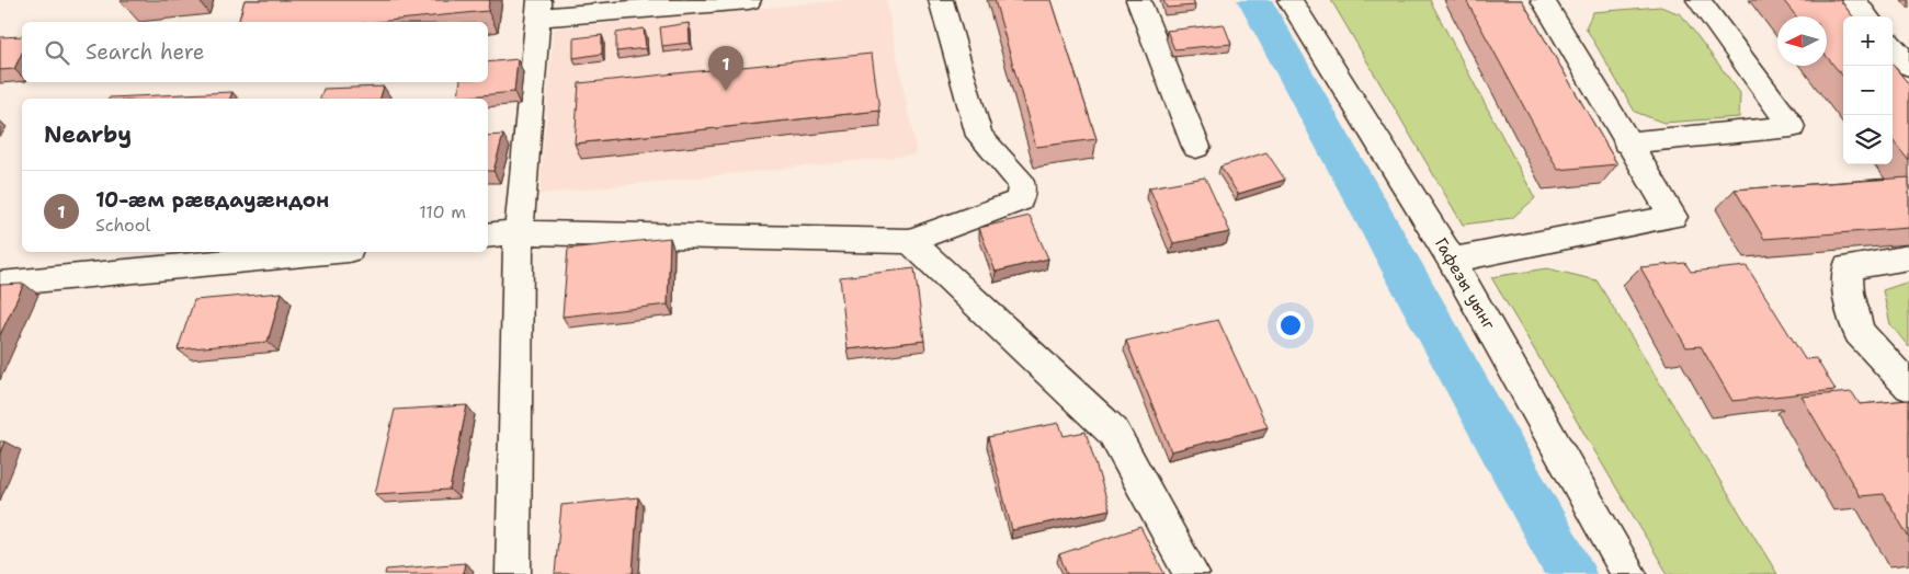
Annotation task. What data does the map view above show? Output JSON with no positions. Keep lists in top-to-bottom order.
{
  "streets": {
    "street": ["Гафезы уынг"]
  },
  "north": "left",
  "page": {
    "map_buttons": ["+", "−"],
    "search": "Search here",
    "pins": "1",
    "heading": "Nearby",
    "list": [
      {
        "mark": "1",
        "name": "10-æм рӕвдауӕндон",
        "note": "School",
        "value": "110 m"
      }
    ]
  }
}
